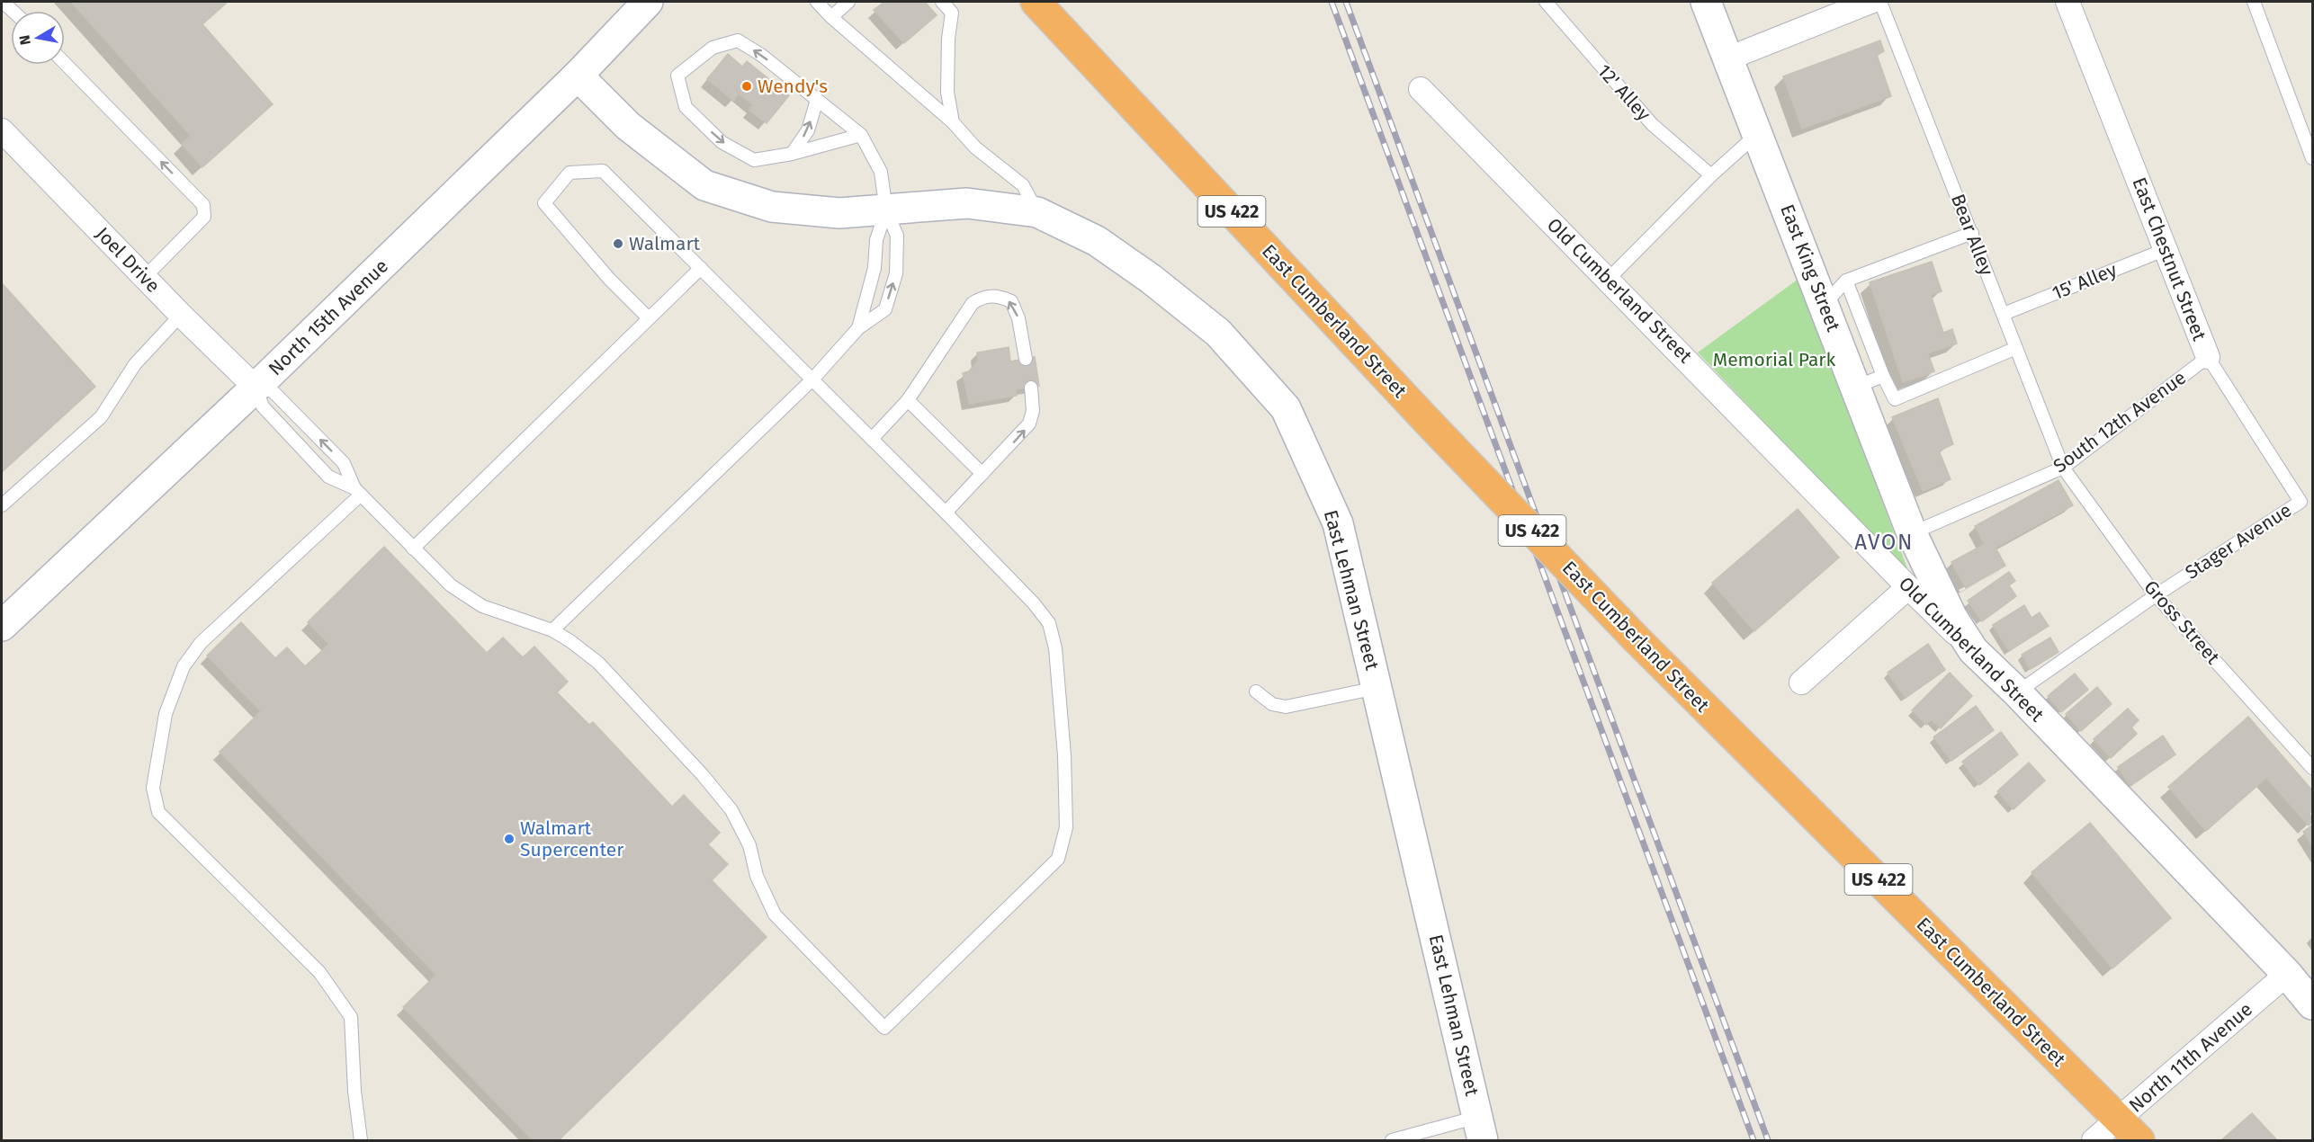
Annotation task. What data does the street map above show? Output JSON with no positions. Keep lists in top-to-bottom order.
{
  "streets": {
    "highway": ["US 422", "East Cumberland Street"],
    "street": [
      "East Chestnut Street",
      "Joel Drive",
      "East King Street",
      "Old Cumberland Street",
      "North 15th Avenue",
      "East Lehman Street",
      "North 11th Avenue"
    ],
    "lane": [
      "12' Alley",
      "Bear Alley",
      "15' Alley",
      "South 12th Avenue",
      "Stager Avenue",
      "Gross Street"
    ]
  },
  "crossings": [
    ["Bear Alley", "15' Alley"],
    ["Bear Alley", "South 12th Avenue"],
    ["Bear Alley", "Gross Street"],
    ["East Chestnut Street", "15' Alley"],
    ["East Chestnut Street", "South 12th Avenue"],
    ["East Chestnut Street", "Stager Avenue"],
    ["Joel Drive", "North 15th Avenue"],
    ["East King Street", "Old Cumberland Street"],
    ["East King Street", "South 12th Avenue"],
    ["Old Cumberland Street", "Stager Avenue"],
    ["Old Cumberland Street", "North 11th Avenue"],
    ["North 15th Avenue", "East Lehman Street"],
    ["East Cumberland Street", "North 11th Avenue"],
    ["South 12th Avenue", "Gross Street"],
    ["Stager Avenue", "Gross Street"]
  ],
  "districts": ["AVON"],
  "parks": ["Memorial Park"],
  "places": ["Wendy's", "Walmart", "Walmart Supercenter"],
  "north": "left"
}
